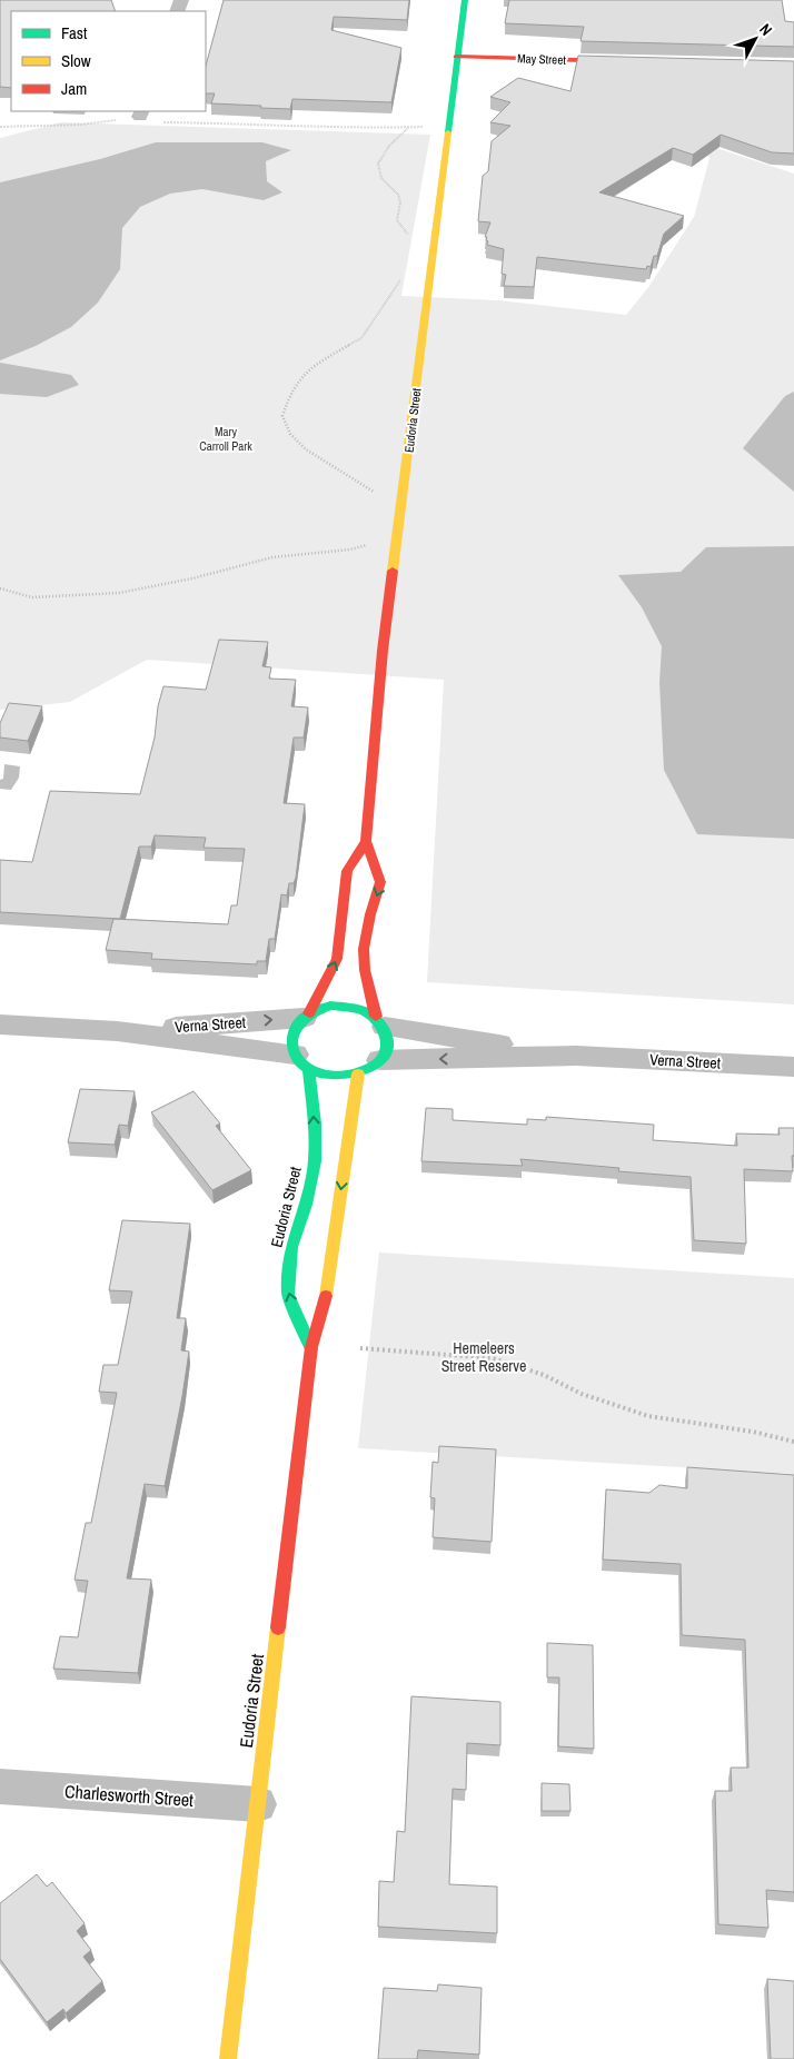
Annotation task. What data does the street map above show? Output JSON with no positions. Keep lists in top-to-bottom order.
{
  "streets": {
    "street": [
      "May Street",
      "Eudoria Street",
      "Verna Street",
      "Charlesworth Street"
    ]
  },
  "crossings": [
    ["May Street", "Eudoria Street"],
    ["Eudoria Street", "Verna Street"],
    ["Eudoria Street", "Charlesworth Street"]
  ],
  "parks": ["Mary Carroll Park", "Hemeleers Street Reserve"],
  "legend": ["Fast", "Slow", "Jam"],
  "north": "top right"
}
